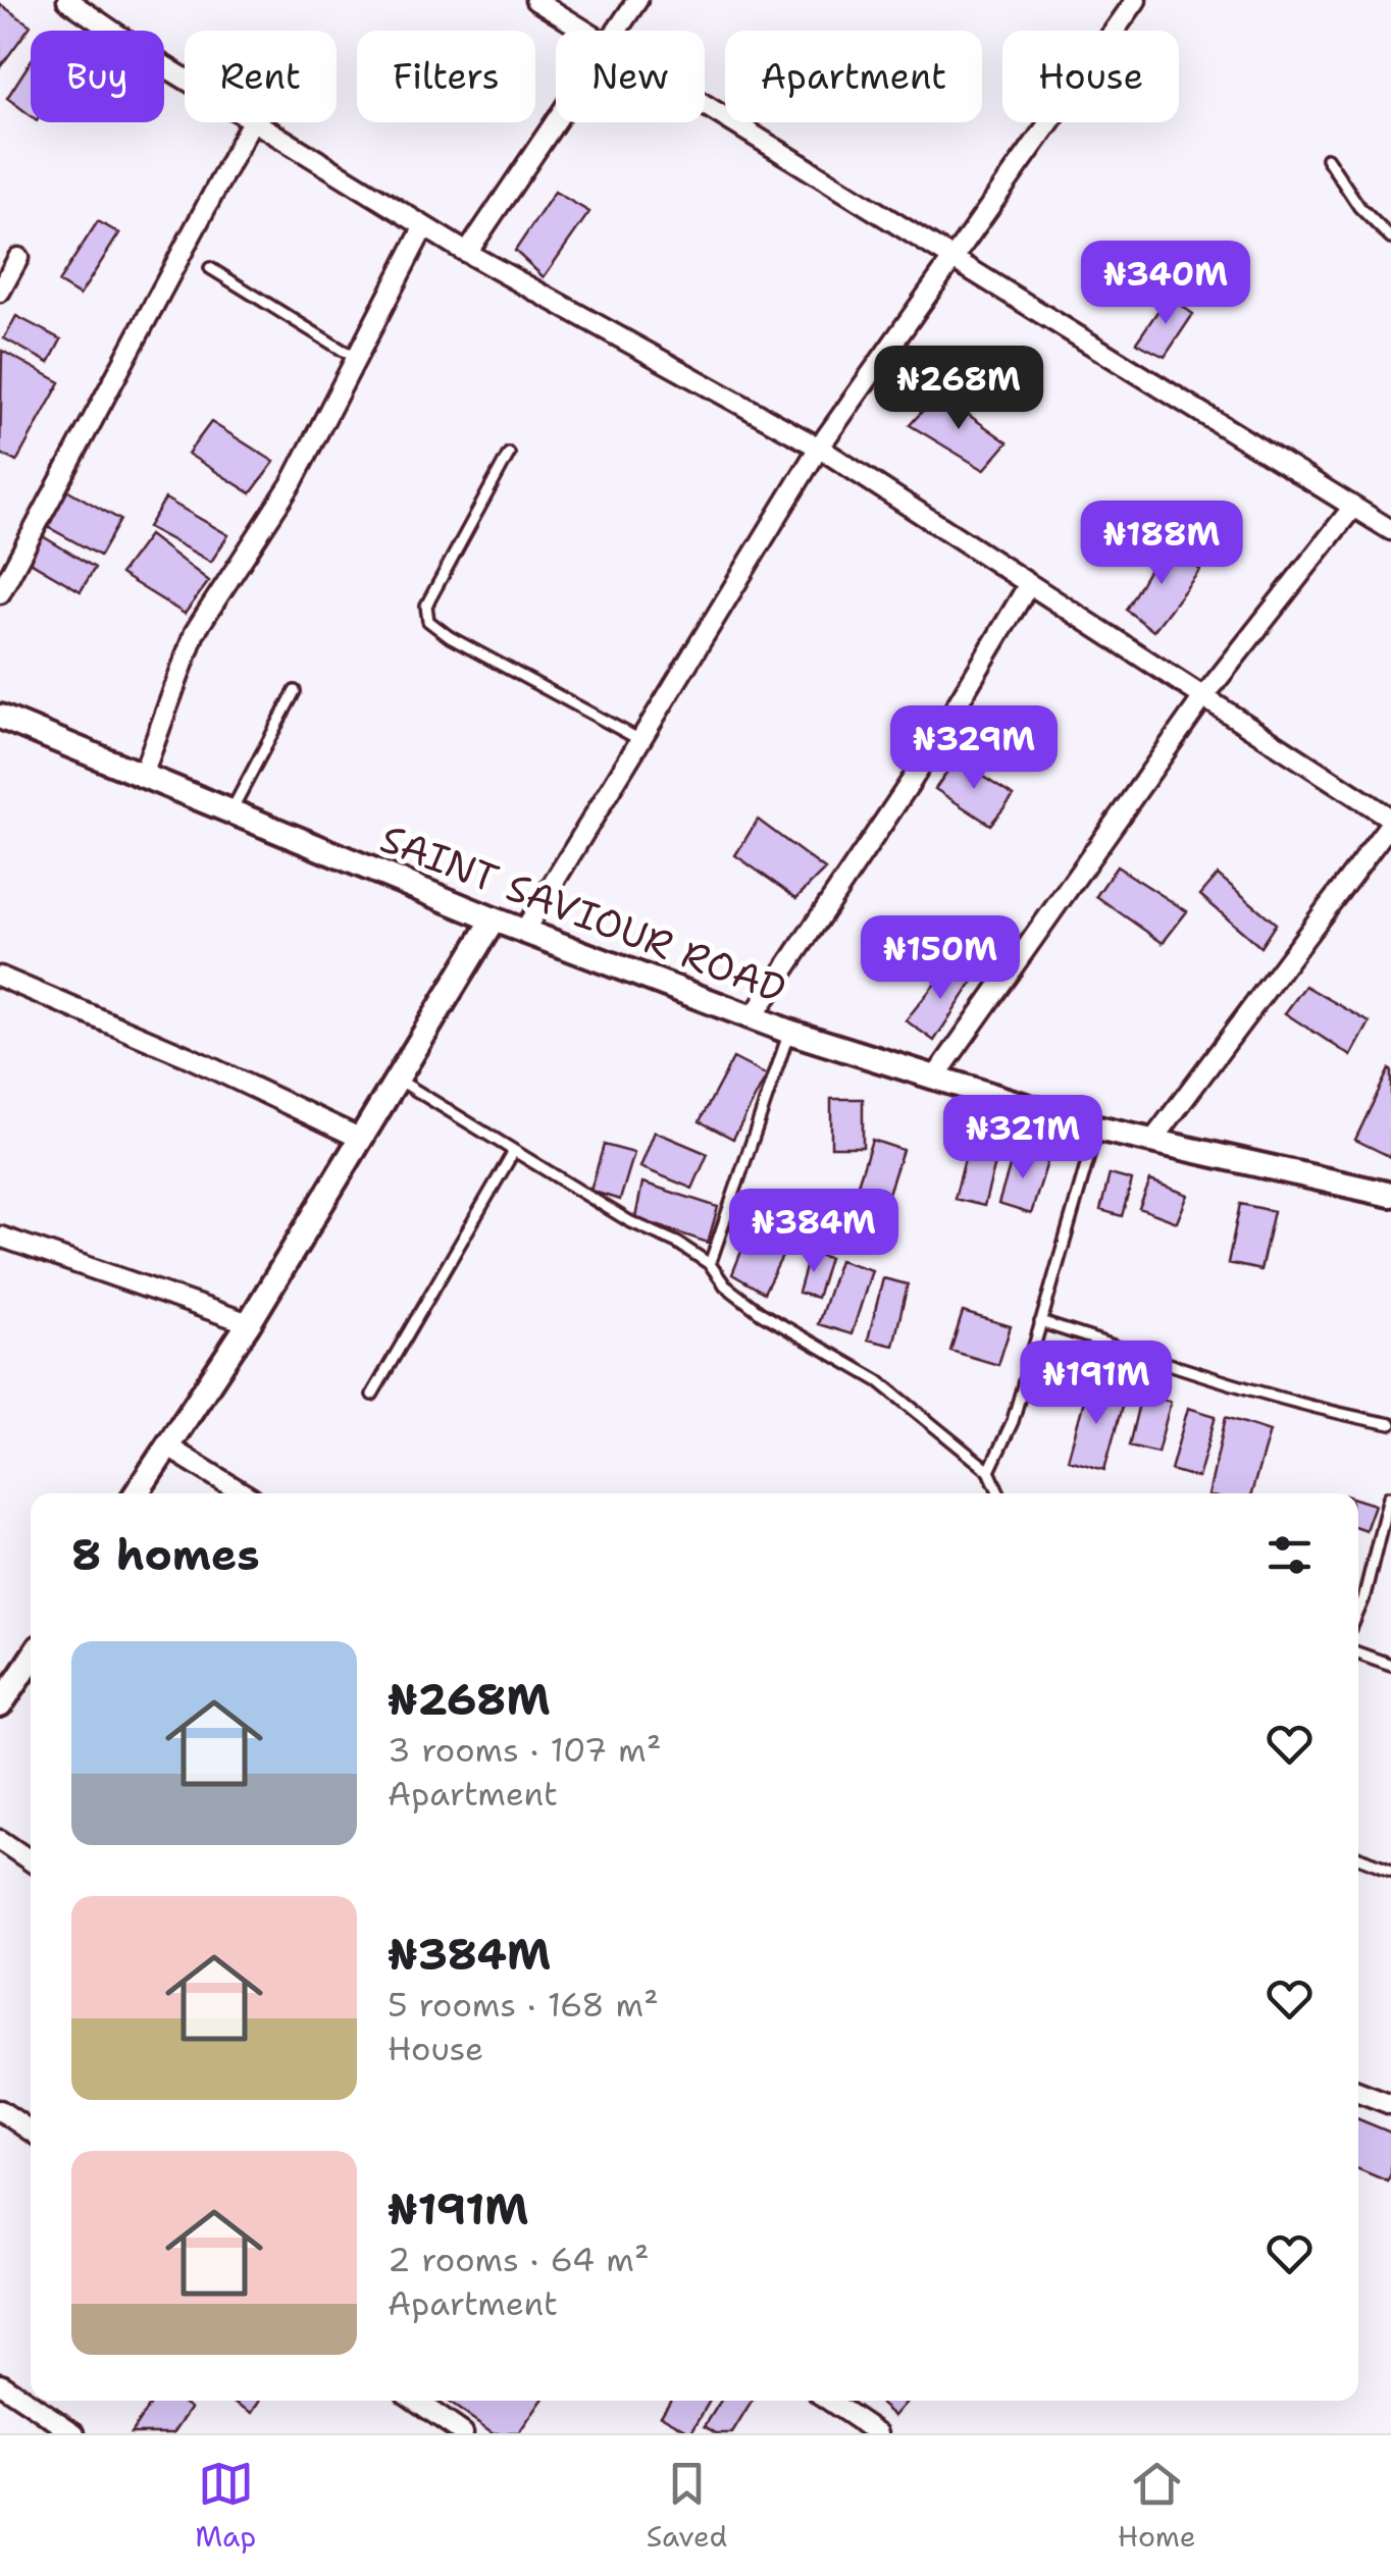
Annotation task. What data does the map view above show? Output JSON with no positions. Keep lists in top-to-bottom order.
{
  "streets": {
    "street": ["SAINT SAVIOUR ROAD"]
  },
  "page": {
    "chip": [
      "Buy",
      "Rent",
      "Filters",
      "New",
      "Apartment",
      "House"
    ],
    "price": [
      "₦340M",
      "₦268M",
      "₦188M",
      "₦329M",
      "₦150M",
      "₦321M",
      "₦384M",
      "₦191M"
    ],
    "heading": "8 homes",
    "list": [
      {
        "name": "₦268M",
        "note": "3 rooms · 107 m² · Apartment"
      },
      {
        "name": "₦384M",
        "note": "5 rooms · 168 m² · House"
      },
      {
        "name": "₦191M",
        "note": "2 rooms · 64 m² · Apartment"
      }
    ],
    "tabs": ["Map", "Saved", "Home"]
  }
}
